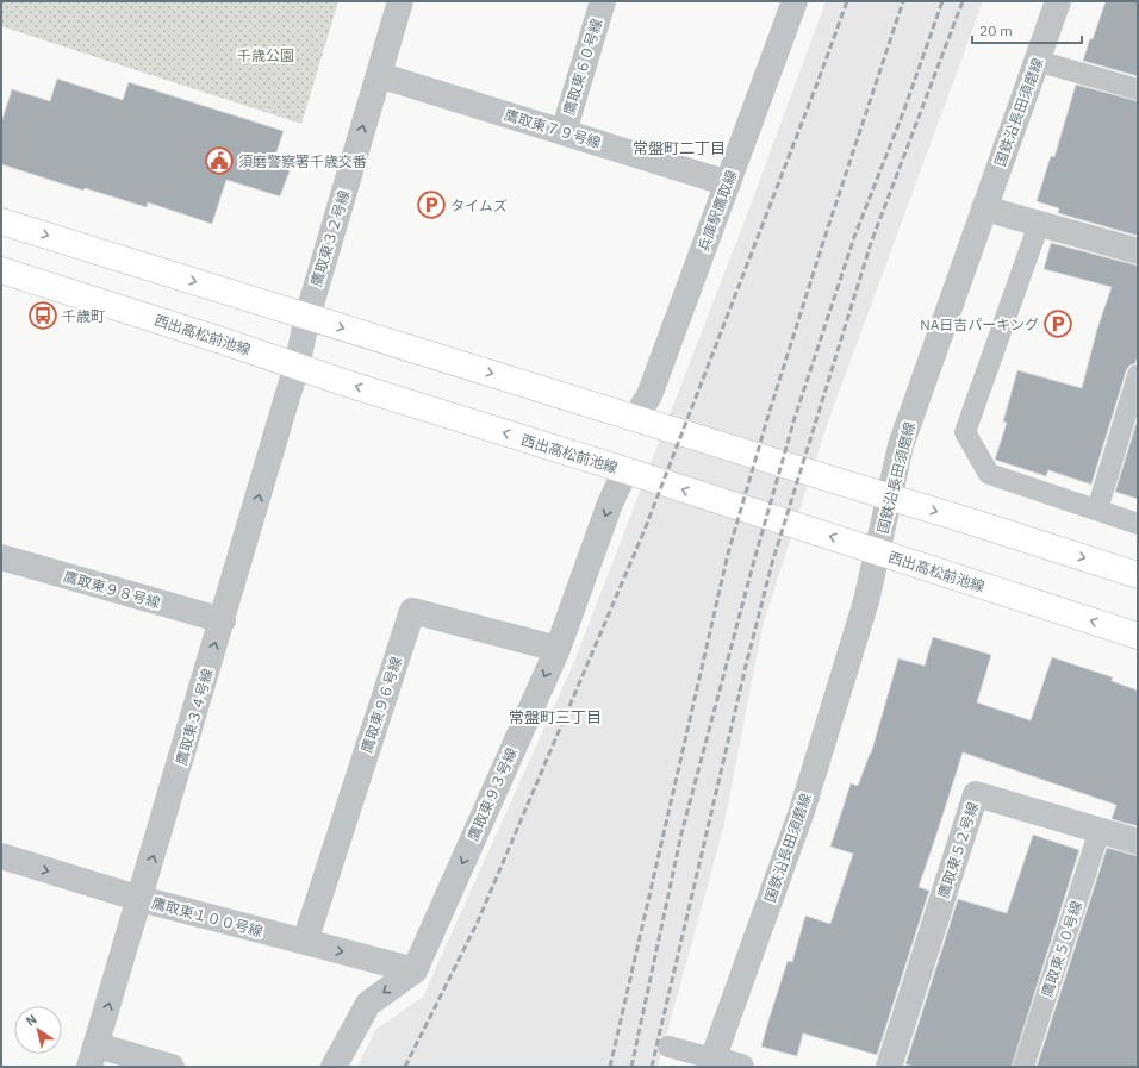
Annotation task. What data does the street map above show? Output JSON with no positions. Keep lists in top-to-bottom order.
{
  "streets": {
    "main road": ["西出高松前池線"],
    "street": [
      "鷹取東６０号線",
      "国鉄沿長田須磨線",
      "鷹取東７９号線",
      "兵庫駅鷹取線",
      "鷹取東３２号線",
      "鷹取東９８号線",
      "鷹取東９６号線",
      "鷹取東３４号線",
      "鷹取東９３号線",
      "鷹取東５２号線",
      "鷹取東１００号線"
    ],
    "lane": ["鷹取東５０号線"]
  },
  "crossings": [
    ["鷹取東６０号線", "鷹取東７９号線"],
    ["国鉄沿長田須磨線", "西出高松前池線"],
    ["鷹取東７９号線", "兵庫駅鷹取線"],
    ["鷹取東７９号線", "鷹取東３２号線"],
    ["鷹取東３２号線", "西出高松前池線"],
    ["鷹取東３２号線", "鷹取東３４号線"],
    ["西出高松前池線", "鷹取東３４号線"],
    ["西出高松前池線", "鷹取東９３号線"],
    ["鷹取東９８号線", "鷹取東３４号線"],
    ["鷹取東９６号線", "鷹取東９３号線"],
    ["鷹取東９６号線", "鷹取東１００号線"],
    ["鷹取東３４号線", "鷹取東１００号線"],
    ["鷹取東９３号線", "鷹取東１００号線"],
    ["鷹取東５２号線", "鷹取東５０号線"]
  ],
  "one_way": [
    "鷹取東３２号線",
    "鷹取東３４号線",
    "鷹取東９３号線",
    "鷹取東１００号線"
  ],
  "districts": ["常盤町二丁目", "常盤町三丁目"],
  "parks": ["千歳公園"],
  "places": {
    "public building": ["須磨警察署千歳交番"],
    "parking": ["タイムズ", "NA日吉パーキング"],
    "bus stop": ["千歳町"]
  },
  "scale_bar": "20 m",
  "north": "top left"
}
